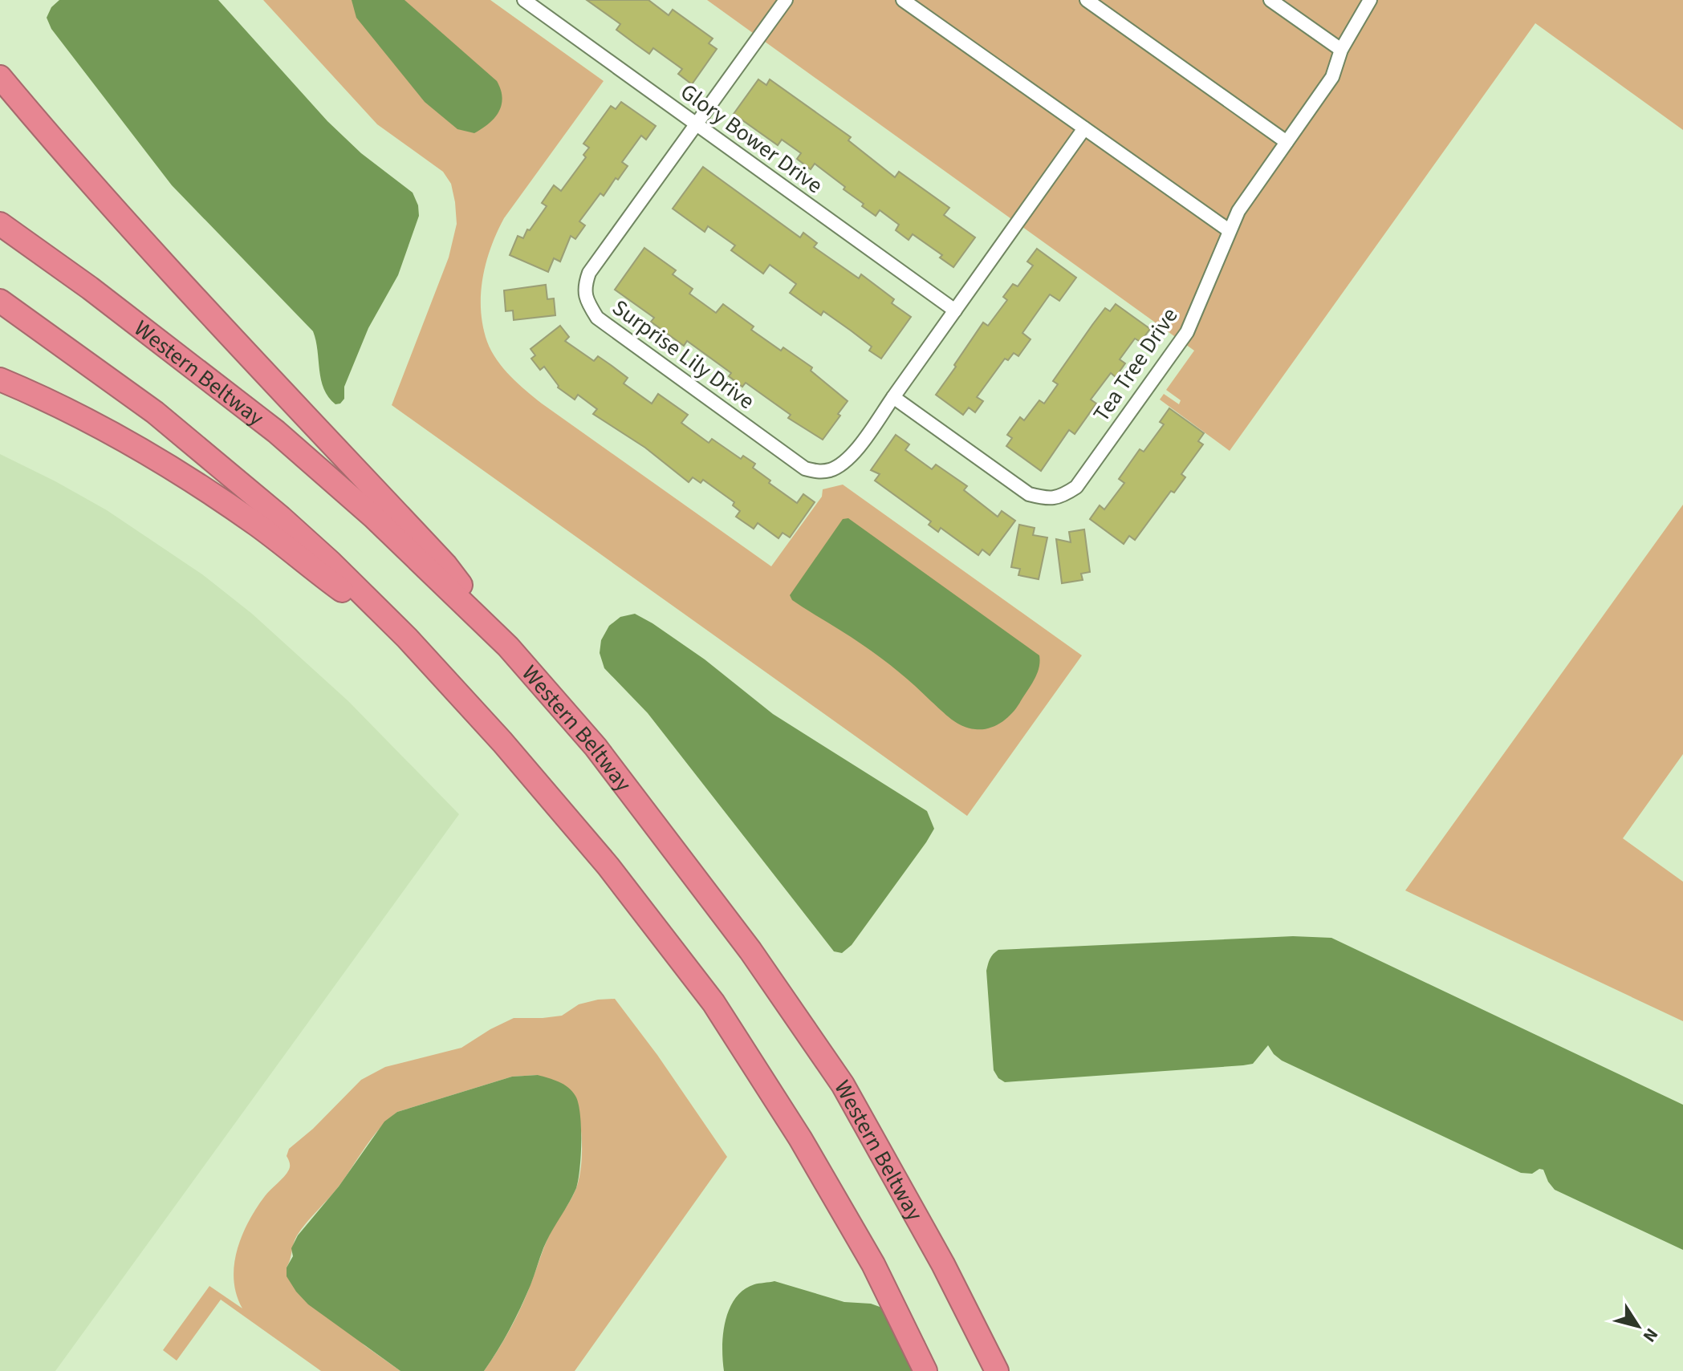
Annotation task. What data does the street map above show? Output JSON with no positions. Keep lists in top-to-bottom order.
{
  "streets": {
    "highway": ["Western Beltway"],
    "street": ["Glory Bower Drive", "Surprise Lily Drive", "Tea Tree Drive"]
  },
  "crossings": [
    ["Glory Bower Drive", "Surprise Lily Drive"],
    ["Surprise Lily Drive", "Tea Tree Drive"]
  ],
  "north": "bottom right"
}
